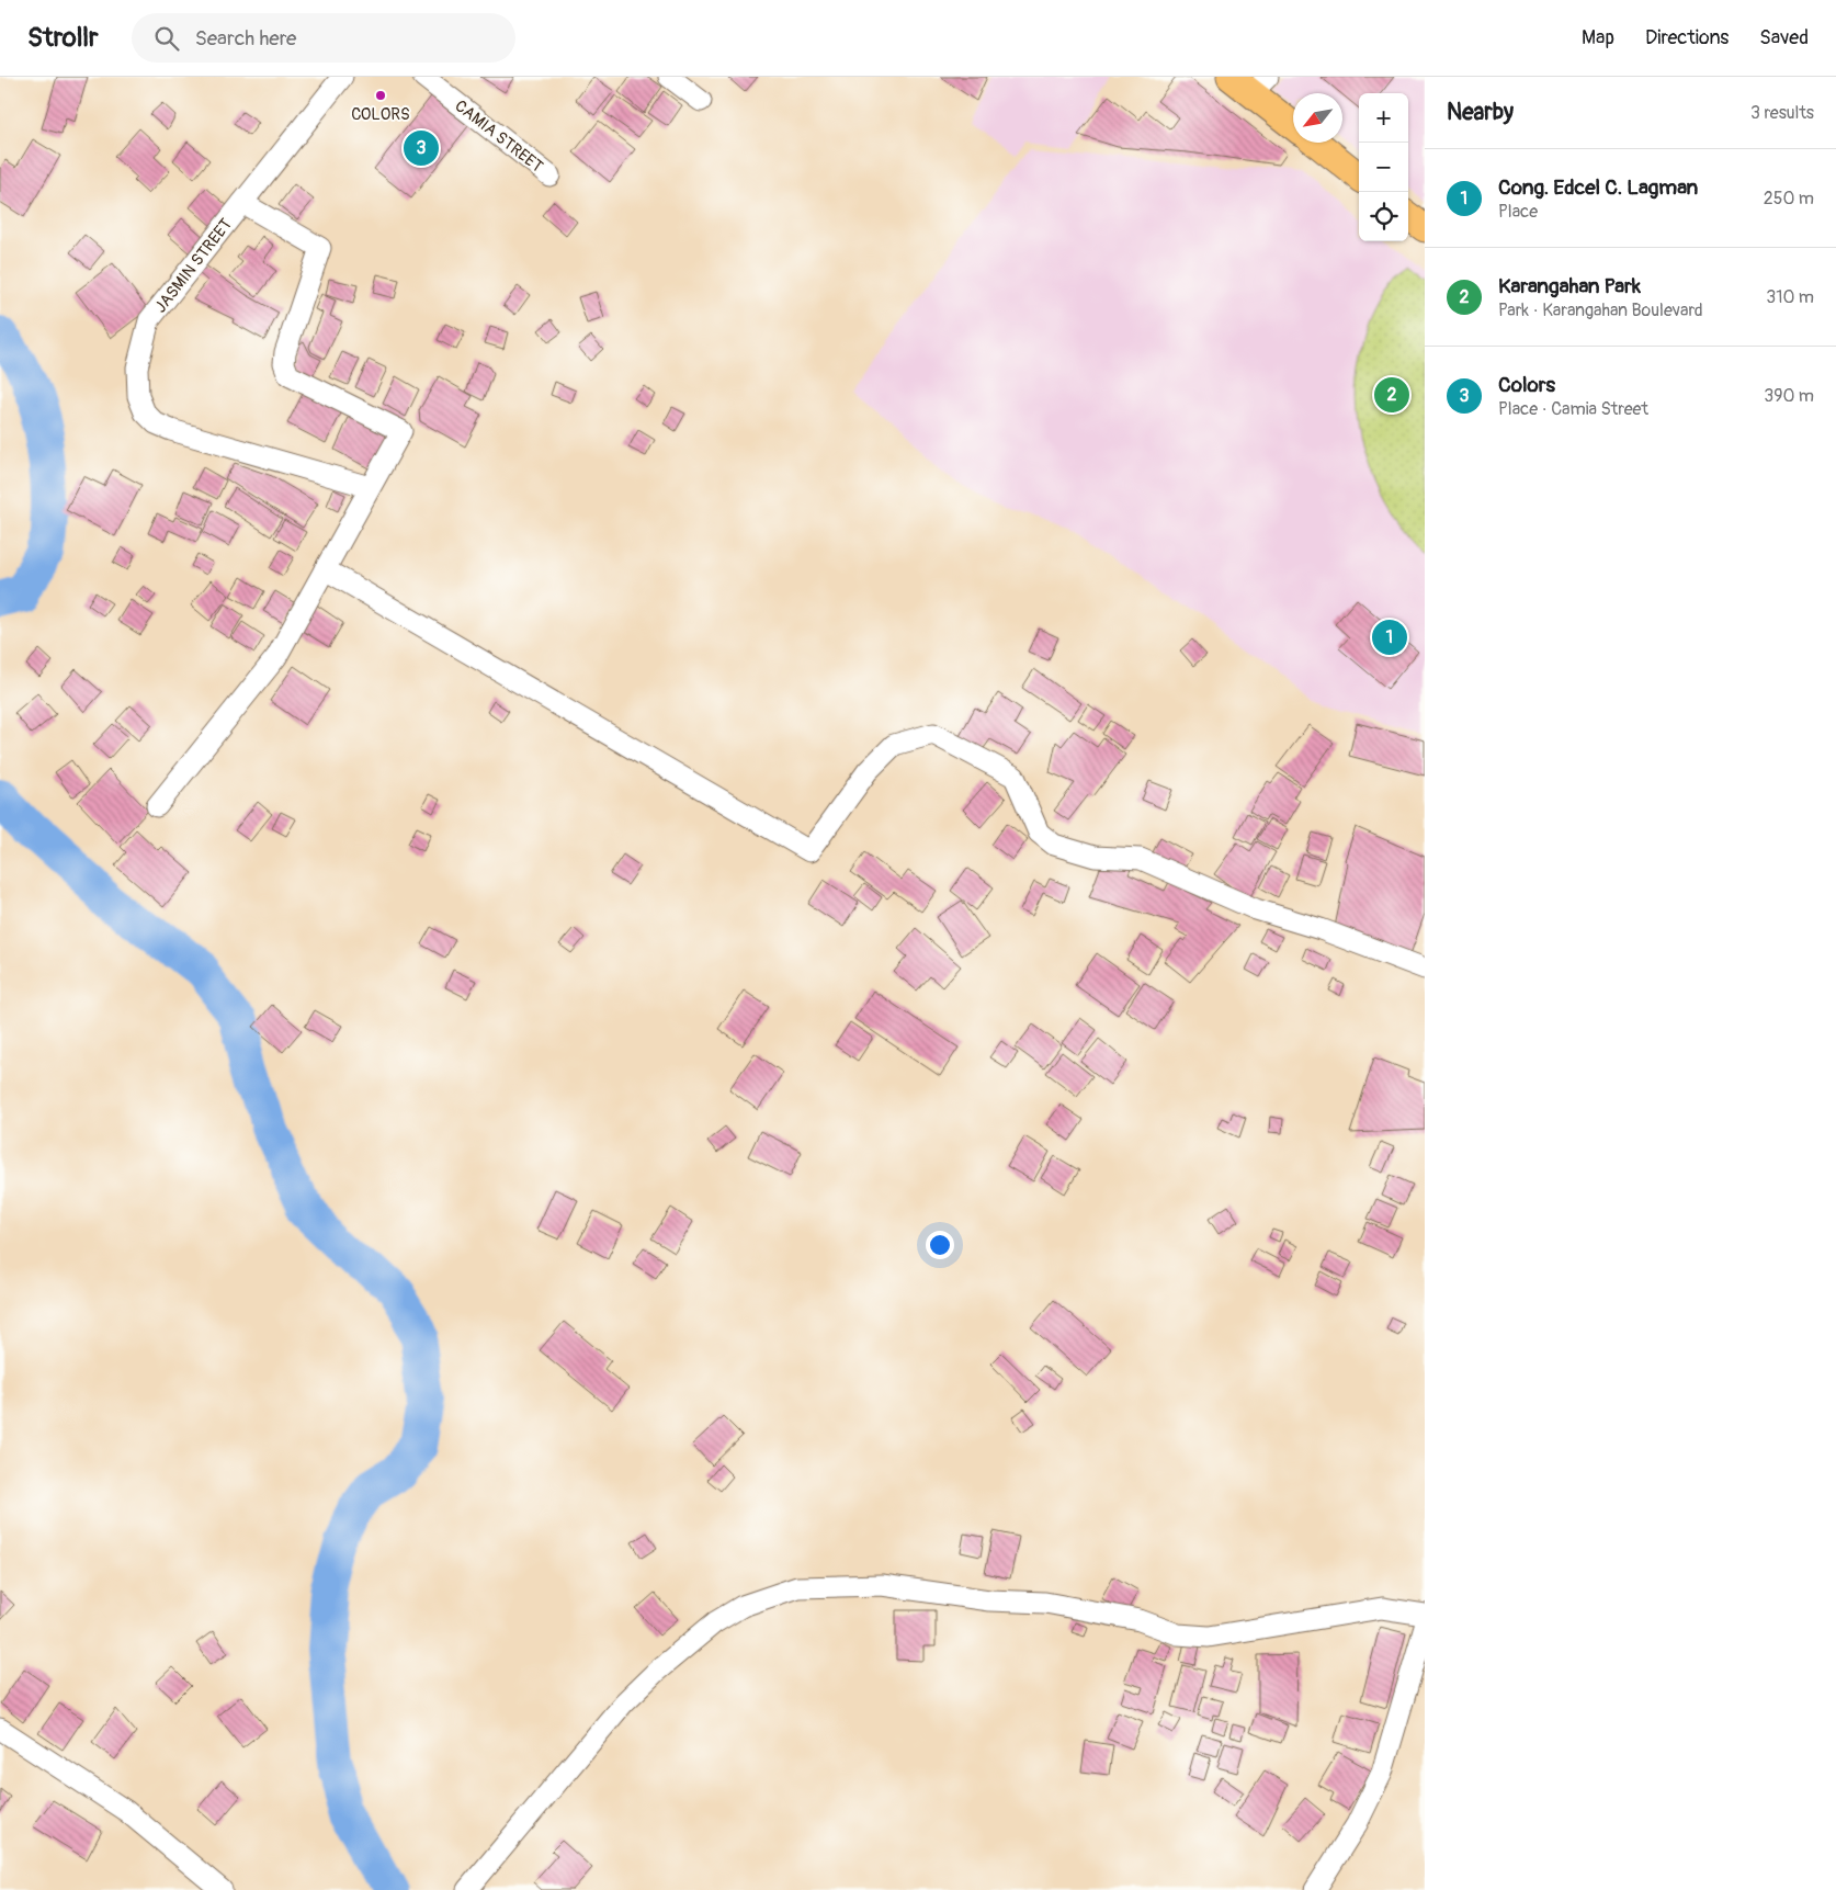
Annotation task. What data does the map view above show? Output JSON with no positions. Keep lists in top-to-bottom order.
{
  "streets": {
    "street": ["CAMIA STREET", "JASMIN STREET"]
  },
  "places": ["COLORS"],
  "north": "bottom left",
  "page": {
    "header": "Strollr",
    "search": "Search here",
    "nav": ["Map", "Directions", "Saved"],
    "heading": ["Nearby", "3 results"],
    "map_buttons": ["+", "−"],
    "pins": ["3", "2", "1"],
    "list": [
      {
        "mark": "1",
        "name": "Cong. Edcel C. Lagman",
        "note": "Place",
        "value": "250 m"
      },
      {
        "mark": "2",
        "name": "Karangahan Park",
        "note": "Park · Karangahan Boulevard",
        "value": "310 m"
      },
      {
        "mark": "3",
        "name": "Colors",
        "note": "Place · Camia Street",
        "value": "390 m"
      }
    ]
  }
}
